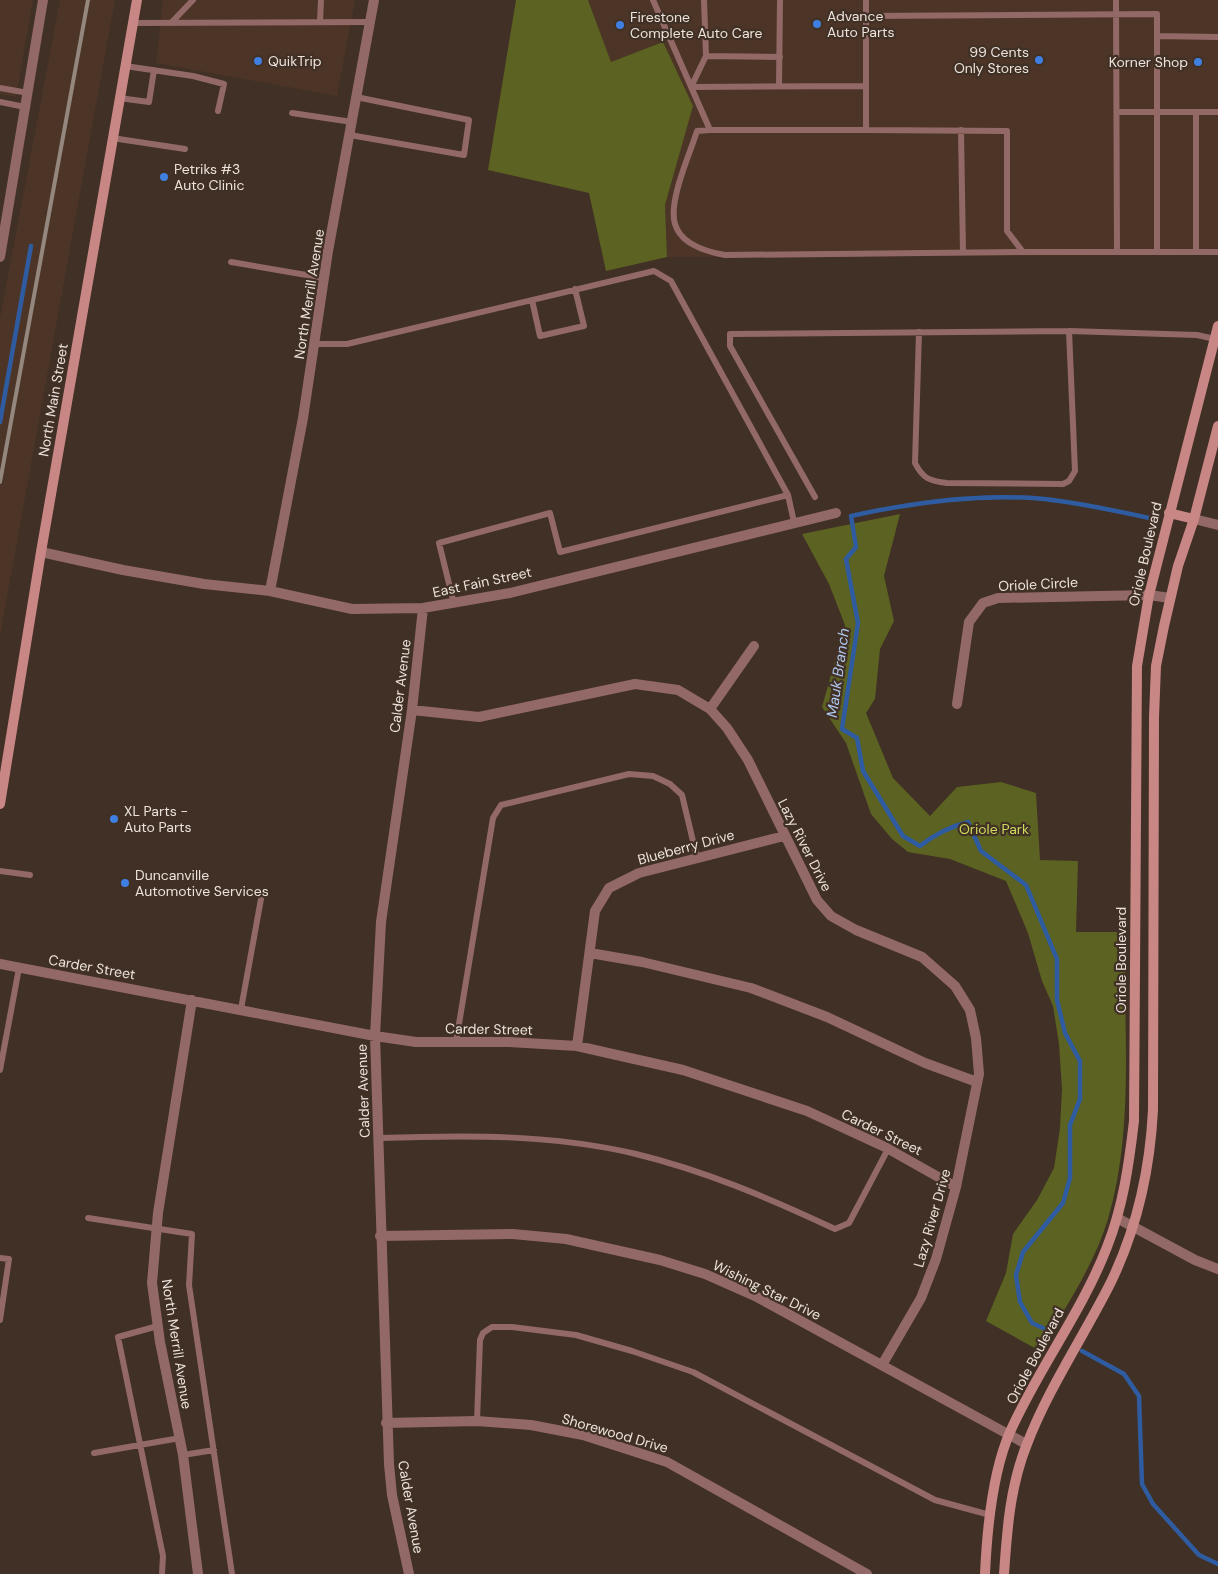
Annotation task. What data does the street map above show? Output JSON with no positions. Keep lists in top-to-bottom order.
{
  "streets": {
    "street": [
      "North Merrill Avenue",
      "North Main Street",
      "Oriole Boulevard",
      "East Fain Street",
      "Oriole Circle",
      "Calder Avenue",
      "Lazy River Drive",
      "Blueberry Drive",
      "Carder Street",
      "Wishing Star Drive",
      "Shorewood Drive"
    ]
  },
  "crossings": [
    ["North Merrill Avenue", "East Fain Street"],
    ["North Merrill Avenue", "Carder Street"],
    ["North Main Street", "East Fain Street"],
    ["Oriole Boulevard", "Oriole Circle"],
    ["Oriole Boulevard", "Wishing Star Drive"],
    ["East Fain Street", "Calder Avenue"],
    ["Calder Avenue", "Lazy River Drive"],
    ["Calder Avenue", "Carder Street"],
    ["Calder Avenue", "Wishing Star Drive"],
    ["Calder Avenue", "Shorewood Drive"],
    ["Lazy River Drive", "Blueberry Drive"],
    ["Lazy River Drive", "Carder Street"],
    ["Lazy River Drive", "Wishing Star Drive"],
    ["Blueberry Drive", "Carder Street"]
  ],
  "water": ["Mauk Branch"],
  "parks": ["Oriole Park"],
  "places": [
    "Advance Auto Parts",
    "Firestone Complete Auto Care",
    "99 Cents Only Stores",
    "QuikTrip",
    "Korner Shop",
    "Petriks #3 Auto Clinic",
    "XL Parts - Auto Parts",
    "Duncanville Automotive Services"
  ]
}
